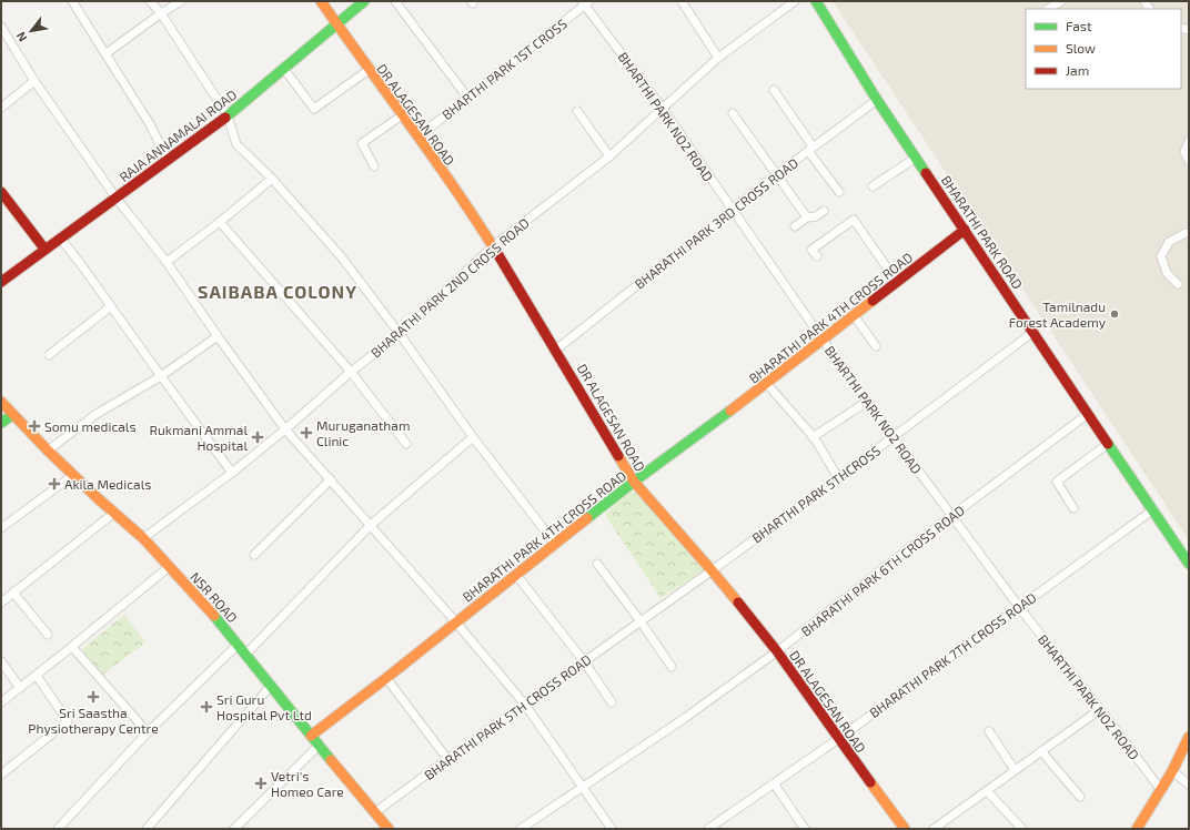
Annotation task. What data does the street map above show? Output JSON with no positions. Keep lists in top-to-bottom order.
{
  "streets": {
    "street": [
      "BHARTHI PARK 1ST CROSS",
      "DR ALAGESAN ROAD",
      "BHARTHI PARK NO2 ROAD",
      "RAJA ANNAMALAI ROAD",
      "BHARATHI PARK 3RD CROSS ROAD",
      "BHARATHI PARK ROAD",
      "BHARATHI PARK 2ND CROSS ROAD",
      "BHARATHI PARK 4TH CROSS ROAD",
      "BHARTHI PARK 5THCROSS",
      "BHARATHI PARK 6TH CROSS ROAD",
      "NSR ROAD",
      "BHARATHI PARK 7TH CROSS ROAD",
      "BHARATHI PARK 5TH CROSS ROAD"
    ]
  },
  "crossings": [
    ["BHARTHI PARK 1ST CROSS", "DR ALAGESAN ROAD"],
    ["BHARTHI PARK 1ST CROSS", "BHARTHI PARK NO2 ROAD"],
    ["DR ALAGESAN ROAD", "RAJA ANNAMALAI ROAD"],
    ["DR ALAGESAN ROAD", "BHARATHI PARK 3RD CROSS ROAD"],
    ["DR ALAGESAN ROAD", "BHARATHI PARK 2ND CROSS ROAD"],
    ["DR ALAGESAN ROAD", "BHARATHI PARK 4TH CROSS ROAD"],
    ["DR ALAGESAN ROAD", "BHARTHI PARK 5THCROSS"],
    ["DR ALAGESAN ROAD", "BHARATHI PARK 6TH CROSS ROAD"],
    ["DR ALAGESAN ROAD", "BHARATHI PARK 7TH CROSS ROAD"],
    ["BHARTHI PARK NO2 ROAD", "BHARATHI PARK 3RD CROSS ROAD"],
    ["BHARTHI PARK NO2 ROAD", "BHARATHI PARK 2ND CROSS ROAD"],
    ["BHARTHI PARK NO2 ROAD", "BHARATHI PARK 4TH CROSS ROAD"],
    ["BHARTHI PARK NO2 ROAD", "BHARTHI PARK 5THCROSS"],
    ["BHARTHI PARK NO2 ROAD", "BHARATHI PARK 6TH CROSS ROAD"],
    ["BHARTHI PARK NO2 ROAD", "BHARATHI PARK 7TH CROSS ROAD"],
    ["BHARATHI PARK 3RD CROSS ROAD", "BHARATHI PARK ROAD"],
    ["BHARATHI PARK ROAD", "BHARATHI PARK 4TH CROSS ROAD"],
    ["BHARATHI PARK ROAD", "BHARTHI PARK 5THCROSS"],
    ["BHARATHI PARK ROAD", "BHARATHI PARK 6TH CROSS ROAD"],
    ["BHARATHI PARK ROAD", "BHARATHI PARK 7TH CROSS ROAD"],
    ["BHARATHI PARK 2ND CROSS ROAD", "NSR ROAD"],
    ["BHARATHI PARK 4TH CROSS ROAD", "NSR ROAD"],
    ["BHARTHI PARK 5THCROSS", "BHARATHI PARK 5TH CROSS ROAD"],
    ["NSR ROAD", "BHARATHI PARK 5TH CROSS ROAD"]
  ],
  "districts": ["SAIBABA COLONY"],
  "places": {
    "other": ["Tamilnadu Forest Academy"],
    "health": [
      "Somu medicals",
      "Muruganatham Clinic",
      "Rukmani Ammal Hospital",
      "Akila Medicals",
      "Sri Saastha Physiotherapy Centre",
      "Sri Guru Hospital Pvt Ltd",
      "Vetri's Homeo Care"
    ]
  },
  "legend": ["Fast", "Slow", "Jam"],
  "north": "bottom left"
}
